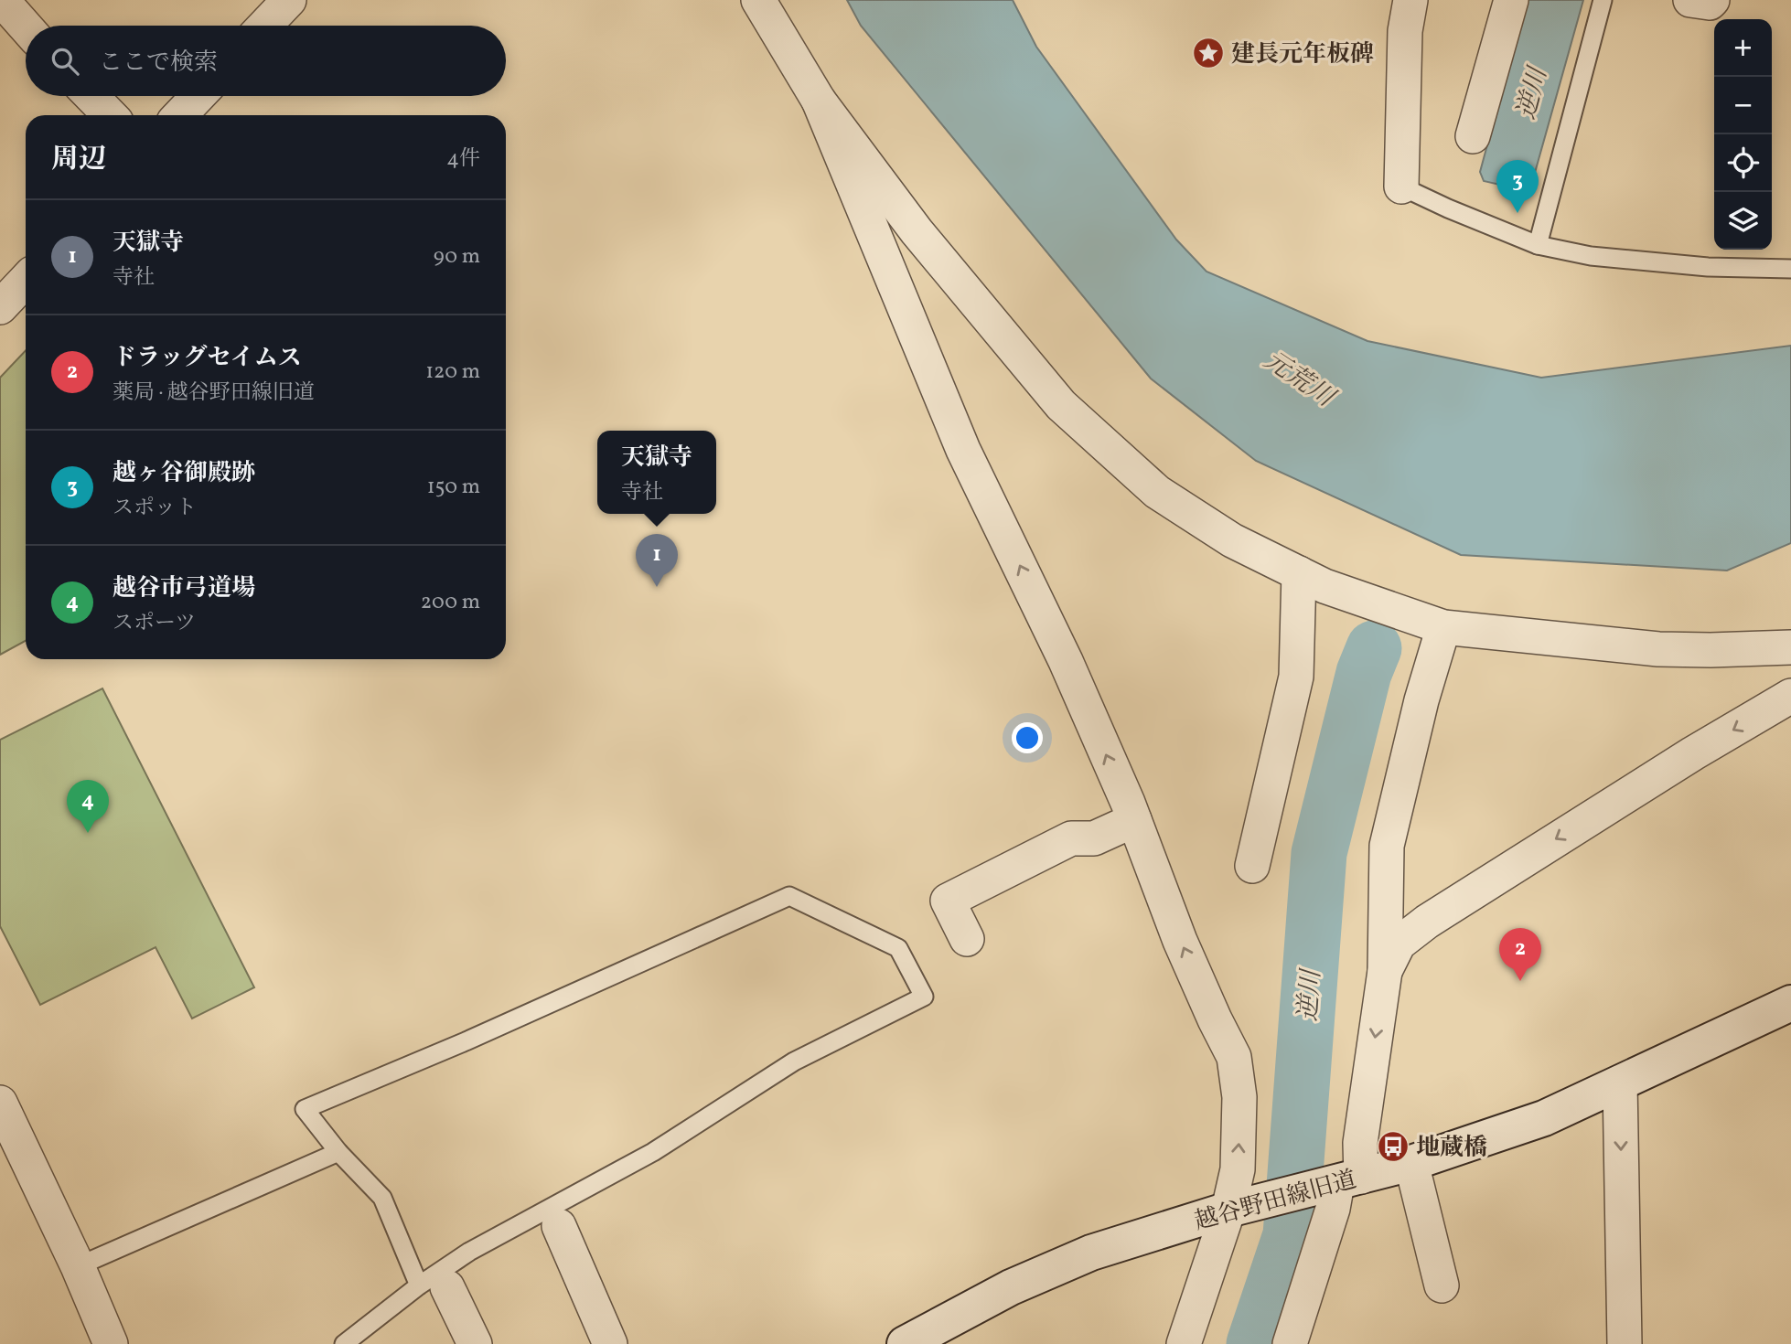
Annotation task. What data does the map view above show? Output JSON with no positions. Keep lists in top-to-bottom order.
{
  "streets": {
    "street": ["越谷野田線旧道"]
  },
  "water": ["逆川", "元荒川"],
  "places": {
    "place": ["建長元年板碑"],
    "bus stop": ["地蔵橋"]
  },
  "page": {
    "map_buttons": ["+", "−"],
    "search": "ここで検索",
    "heading": ["周辺", "4件"],
    "pins": [
      "3",
      "1",
      "4",
      "2"
    ],
    "list": [
      {
        "mark": "1",
        "name": "天獄寺",
        "note": "寺社",
        "value": "90 m"
      },
      {
        "mark": "2",
        "name": "ドラッグセイムス",
        "note": "薬局 · 越谷野田線旧道",
        "value": "120 m"
      },
      {
        "mark": "3",
        "name": "越ヶ谷御殿跡",
        "note": "スポット",
        "value": "150 m"
      },
      {
        "mark": "4",
        "name": "越谷市弓道場",
        "note": "スポーツ",
        "value": "200 m"
      }
    ],
    "popup": ["天獄寺", "寺社"]
  }
}
